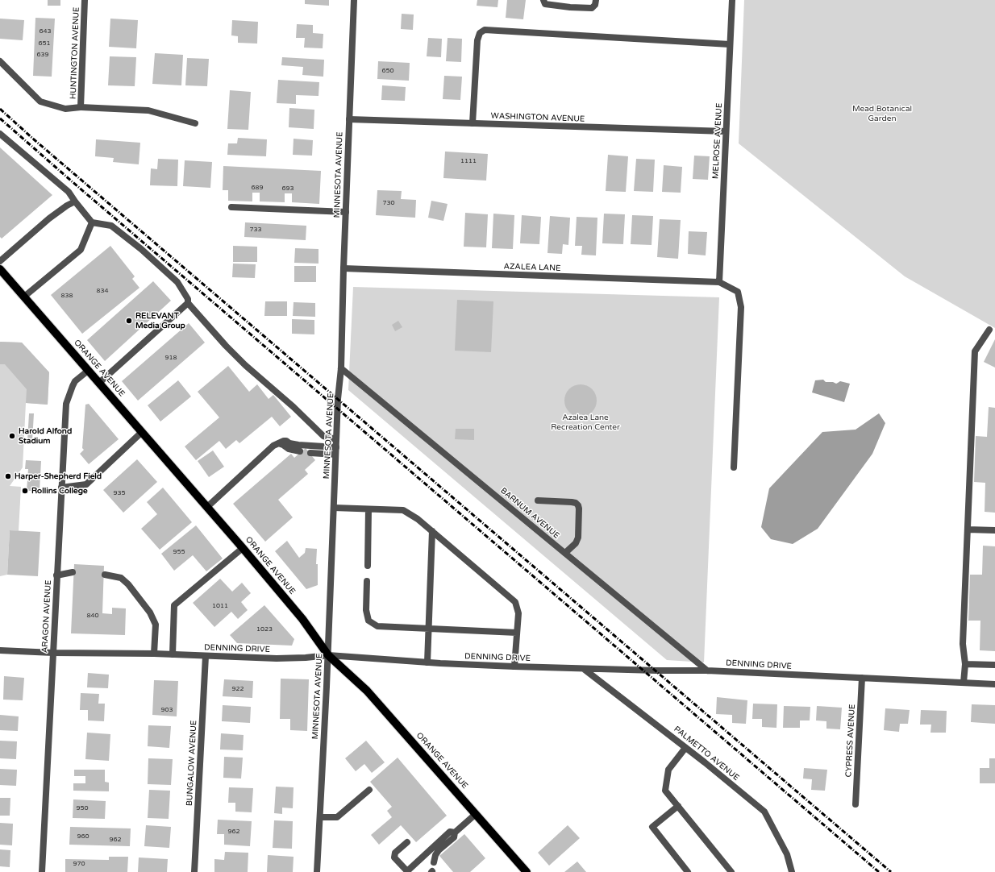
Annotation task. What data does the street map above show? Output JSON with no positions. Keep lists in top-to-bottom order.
{
  "streets": {
    "main road": ["ORANGE AVENUE"],
    "street": [
      "HUNTINGTON AVENUE",
      "WASHINGTON AVENUE",
      "MELROSE AVENUE",
      "MINNESOTA AVENUE",
      "AZALEA LANE",
      "BARNUM AVENUE",
      "ARAGON AVENUE",
      "DENNING DRIVE",
      "CYPRESS AVENUE",
      "PALMETTO AVENUE",
      "BUNGALOW AVENUE"
    ]
  },
  "crossings": [
    ["WASHINGTON AVENUE", "MELROSE AVENUE"],
    ["WASHINGTON AVENUE", "MINNESOTA AVENUE"],
    ["MELROSE AVENUE", "AZALEA LANE"],
    ["MINNESOTA AVENUE", "AZALEA LANE"],
    ["MINNESOTA AVENUE", "ORANGE AVENUE"],
    ["MINNESOTA AVENUE", "BARNUM AVENUE"],
    ["MINNESOTA AVENUE", "DENNING DRIVE"],
    ["ORANGE AVENUE", "ARAGON AVENUE"],
    ["ORANGE AVENUE", "DENNING DRIVE"],
    ["BARNUM AVENUE", "DENNING DRIVE"],
    ["ARAGON AVENUE", "DENNING DRIVE"],
    ["DENNING DRIVE", "CYPRESS AVENUE"],
    ["DENNING DRIVE", "PALMETTO AVENUE"],
    ["DENNING DRIVE", "BUNGALOW AVENUE"]
  ],
  "parks": ["Mead Botanical Garden", "Azalea Lane Recreation Center"],
  "places": [
    "RELEVANT Media Group",
    "Harold Alfond Stadium",
    "Harper-Shepherd Field",
    "Rollins College"
  ],
  "house_numbers": [
    "643",
    "651",
    "639",
    "650",
    "1111",
    "689",
    "693",
    "730",
    "733",
    "834",
    "838",
    "918",
    "935",
    "955",
    "1011",
    "840",
    "1023",
    "922",
    "903",
    "950",
    "962",
    "960",
    "962",
    "970"
  ]
}
